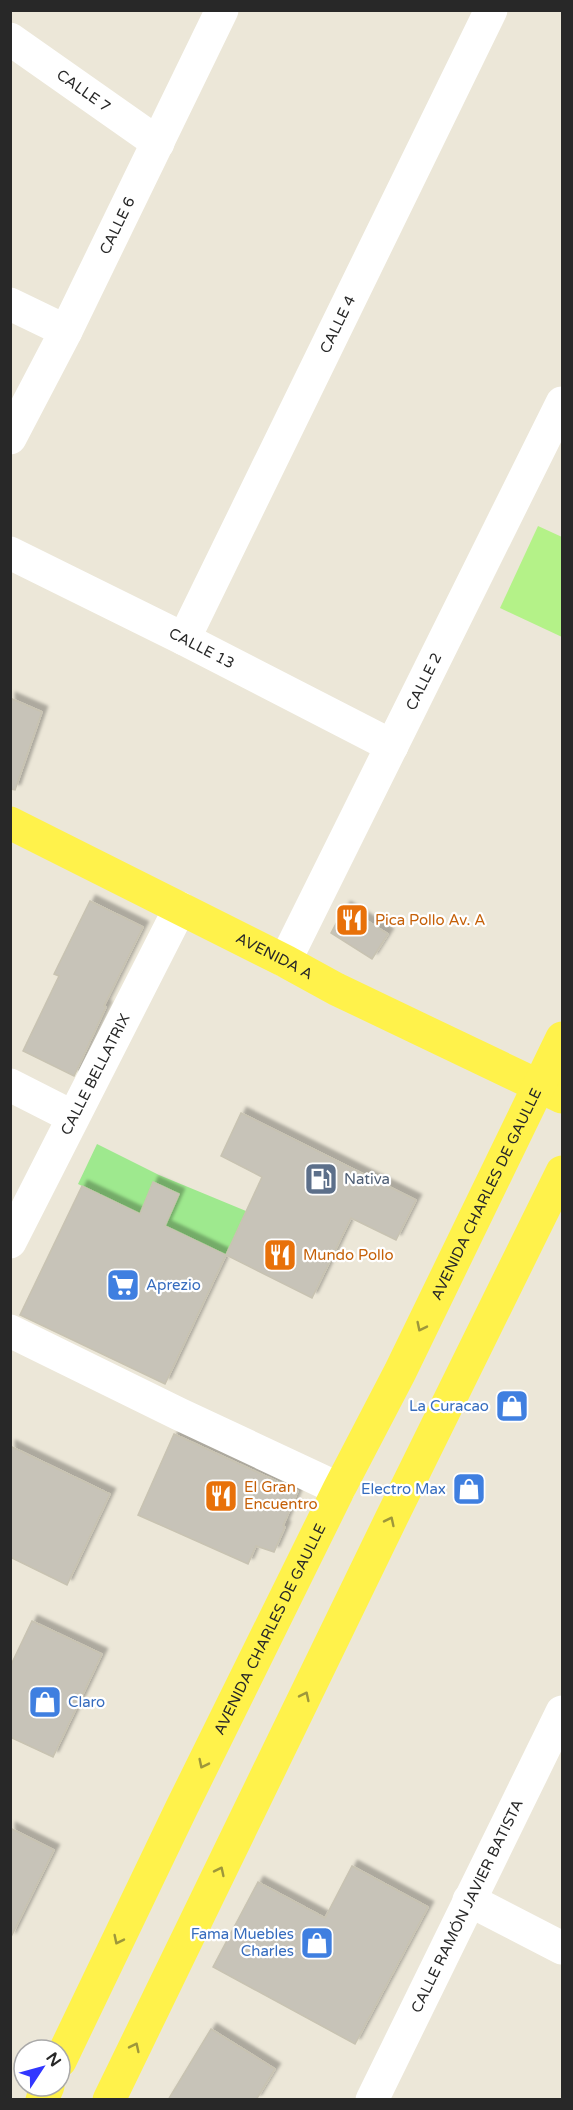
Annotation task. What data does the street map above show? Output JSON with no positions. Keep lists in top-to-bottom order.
{
  "streets": {
    "main road": ["AVENIDA A", "AVENIDA CHARLES DE GAULLE"],
    "street": [
      "CALLE 7",
      "CALLE 6",
      "CALLE 4",
      "CALLE 13",
      "CALLE 2",
      "CALLE BELLATRIX",
      "CALLE RAMÓN JAVIER BATISTA"
    ]
  },
  "crossings": [
    ["CALLE 7", "CALLE 6"],
    ["CALLE 4", "CALLE 13"],
    ["CALLE 13", "CALLE 2"],
    ["CALLE 2", "AVENIDA A"],
    ["AVENIDA A", "CALLE BELLATRIX"],
    ["AVENIDA A", "AVENIDA CHARLES DE GAULLE"]
  ],
  "places": {
    "restaurant": ["Pica Pollo Av. A", "Mundo Pollo", "El Gran Encuentro"],
    "fuel station": ["Nativa"],
    "supermarket": ["Aprezio"],
    "shop": [
      "La Curacao",
      "Electro Max",
      "Claro",
      "Fama Muebles Charles"
    ]
  },
  "north": "top right"
}
